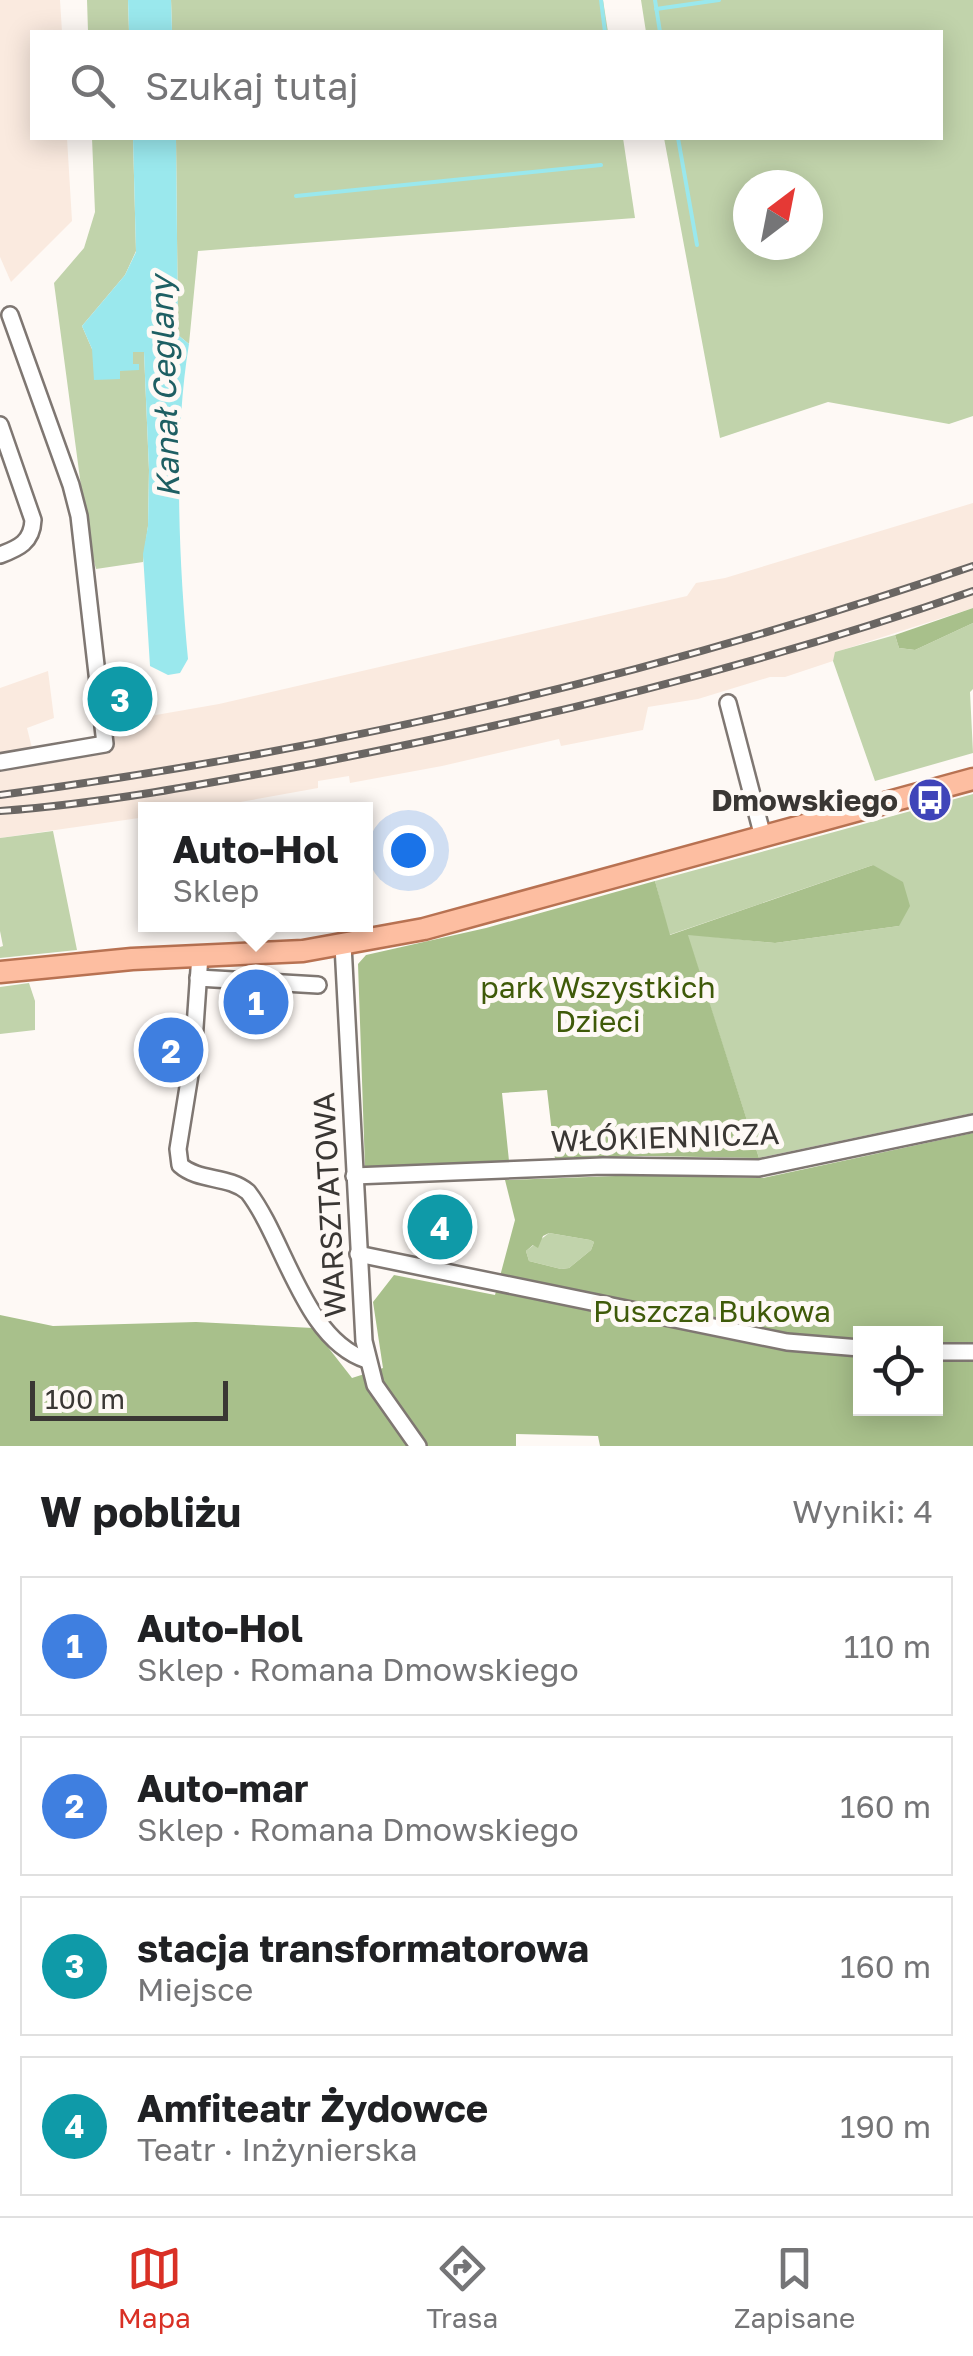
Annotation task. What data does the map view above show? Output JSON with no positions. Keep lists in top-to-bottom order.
{
  "streets": {
    "street": ["WŁÓKIENNICZA", "WARSZTATOWA"]
  },
  "crossings": [
    ["WŁÓKIENNICZA", "WARSZTATOWA"]
  ],
  "water": ["Kanał Ceglany"],
  "parks": ["park Wszystkich Dzieci", "Puszcza Bukowa"],
  "places": {
    "bus stop": ["Dmowskiego"]
  },
  "scale_bar": "100 m",
  "north": "top right",
  "page": {
    "search": "Szukaj tutaj",
    "pins": [
      "3",
      "1",
      "2",
      "4"
    ],
    "popup": ["Auto-Hol", "Sklep"],
    "scale": "100 m",
    "heading": ["W pobliżu", "Wyniki: 4"],
    "list": [
      {
        "mark": "1",
        "name": "Auto-Hol",
        "note": "Sklep · Romana Dmowskiego",
        "value": "110 m"
      },
      {
        "mark": "2",
        "name": "Auto-mar",
        "note": "Sklep · Romana Dmowskiego",
        "value": "160 m"
      },
      {
        "mark": "3",
        "name": "stacja transformatorowa",
        "note": "Miejsce",
        "value": "160 m"
      },
      {
        "mark": "4",
        "name": "Amfiteatr Żydowce",
        "note": "Teatr · Inżynierska",
        "value": "190 m"
      }
    ],
    "nav": ["Mapa", "Trasa", "Zapisane"]
  }
}
